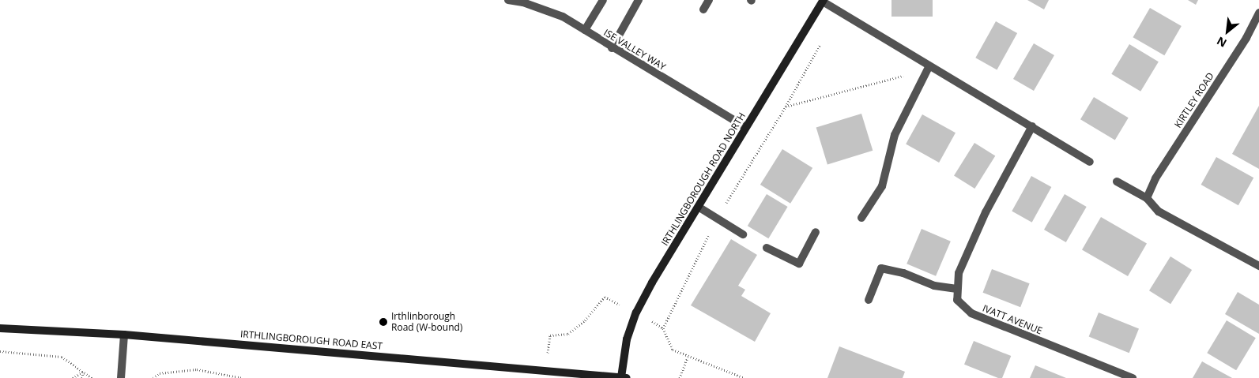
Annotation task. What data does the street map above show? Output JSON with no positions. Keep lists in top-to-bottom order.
{
  "streets": {
    "main road": ["IRTHLINGBOROUGH ROAD NORTH", "IRTHLINGBOROUGH ROAD EAST"],
    "street": ["ISE VALLEY WAY", "KIRTLEY ROAD", "IVATT AVENUE"]
  },
  "crossings": [
    ["ISE VALLEY WAY", "IRTHLINGBOROUGH ROAD NORTH"],
    ["IRTHLINGBOROUGH ROAD NORTH", "IRTHLINGBOROUGH ROAD EAST"]
  ],
  "places": ["Irthlinborough Road (W-bound)"],
  "north": "bottom left"
}
